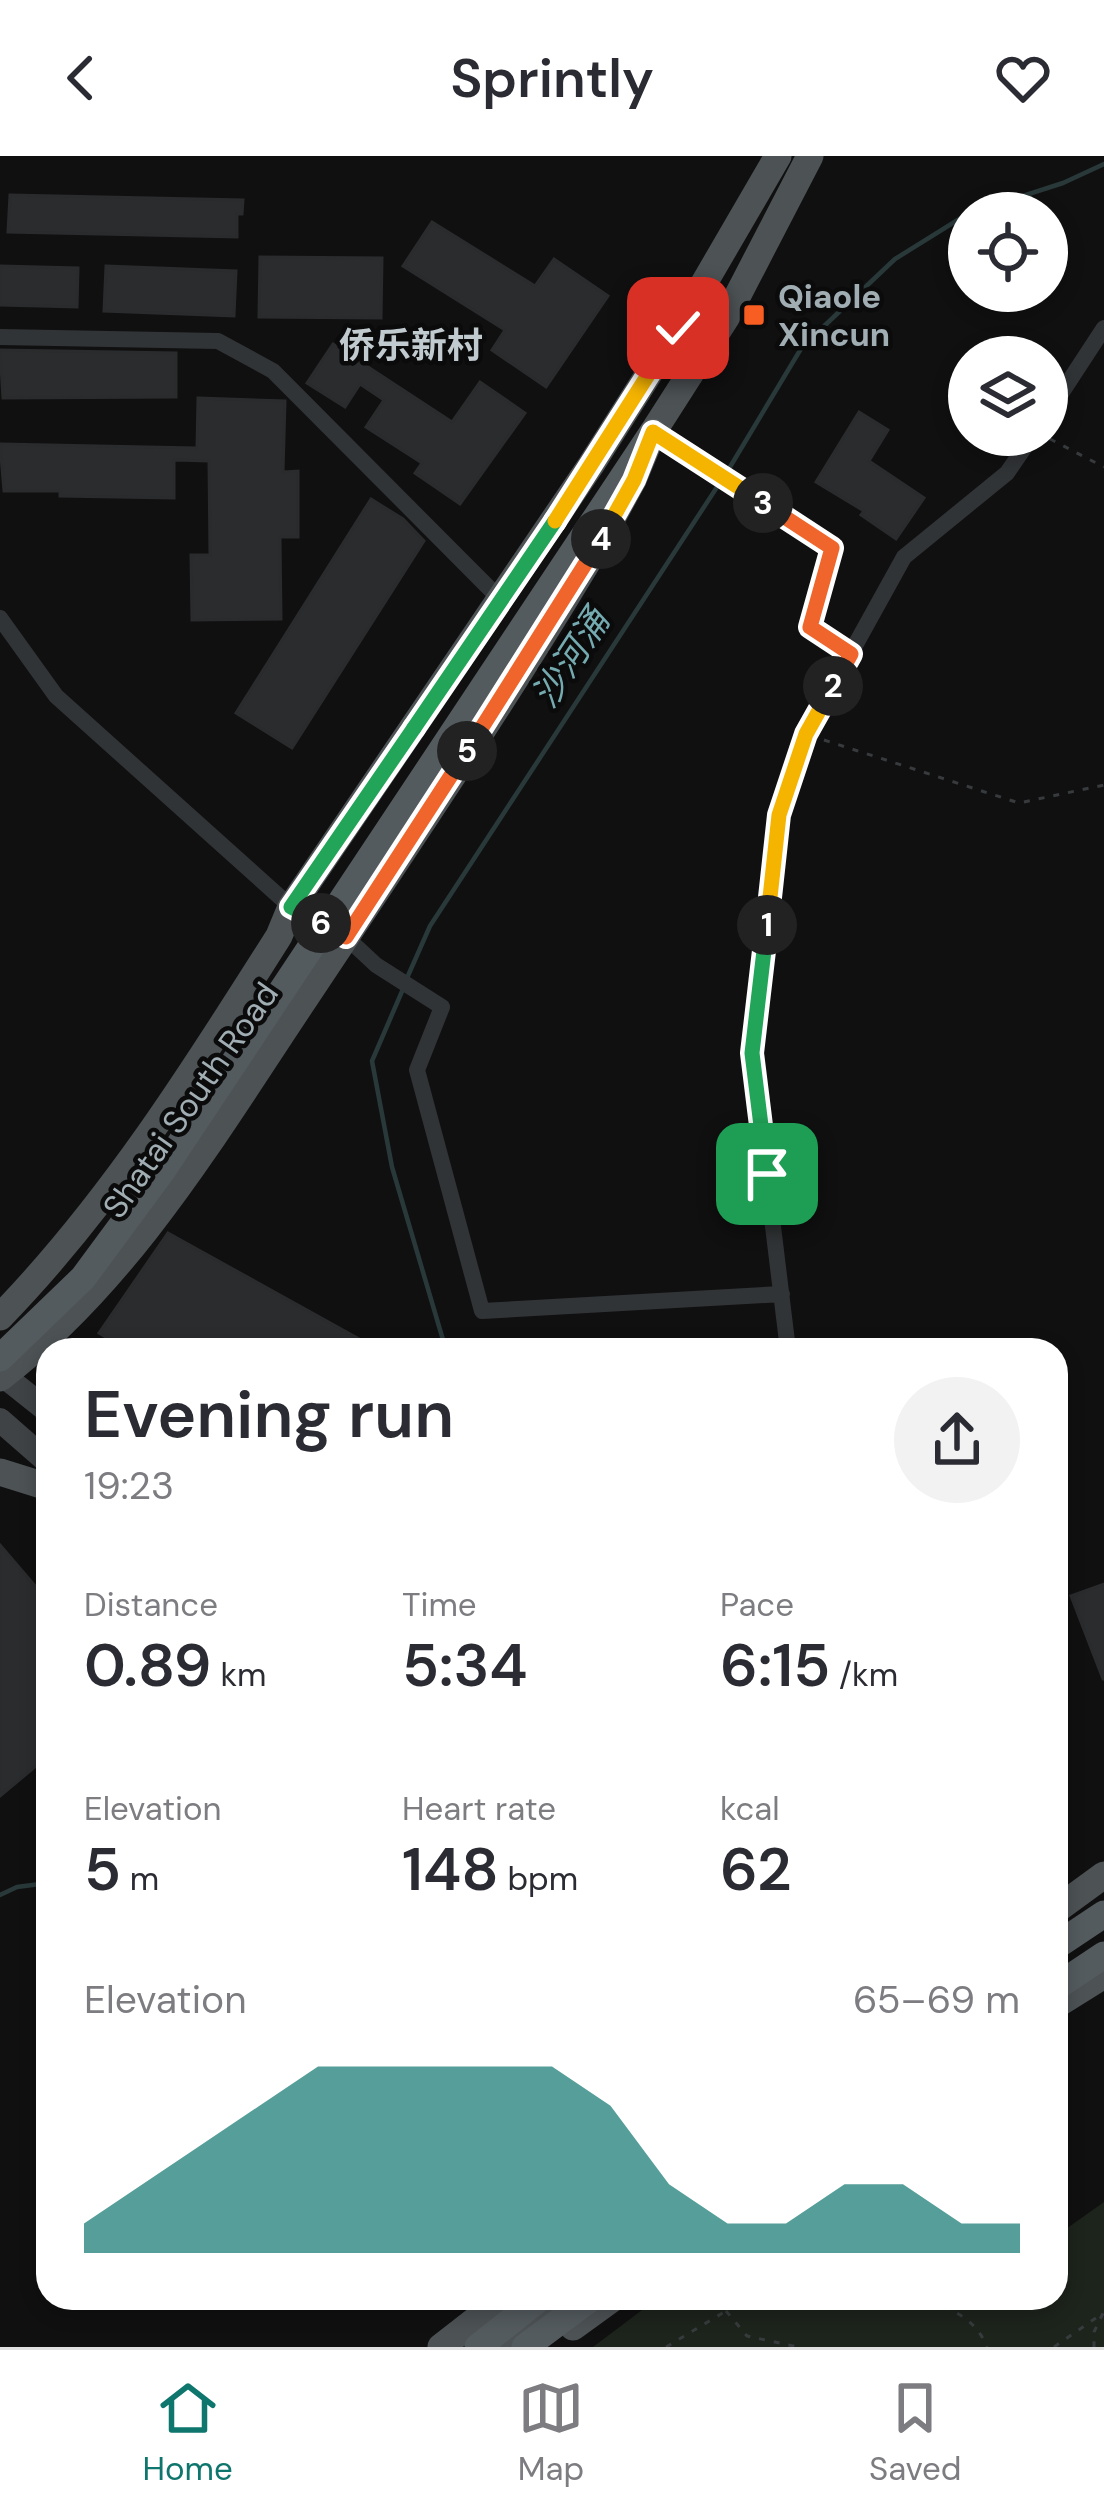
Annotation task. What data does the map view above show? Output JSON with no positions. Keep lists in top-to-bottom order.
{
  "streets": {
    "main road": ["Shatai South Road"]
  },
  "districts": ["侨乐新村"],
  "water": ["沙河涌"],
  "places": {
    "transit": ["Qiaole Xincun"]
  },
  "page": {
    "header": "Sprintly",
    "pins": [
      "3",
      "4",
      "2",
      "5",
      "6",
      "1"
    ],
    "heading": ["Evening run", "19:23"],
    "stats": [
      ["Distance", "0.89 km"],
      ["Time", "5:34"],
      ["Pace", "6:15 /km"],
      ["Elevation", "5 m"],
      ["Heart rate", "148 bpm"],
      ["kcal", "62"]
    ],
    "chart": ["Elevation", "65–69 m"],
    "tabs": ["Home", "Map", "Saved"]
  }
}
